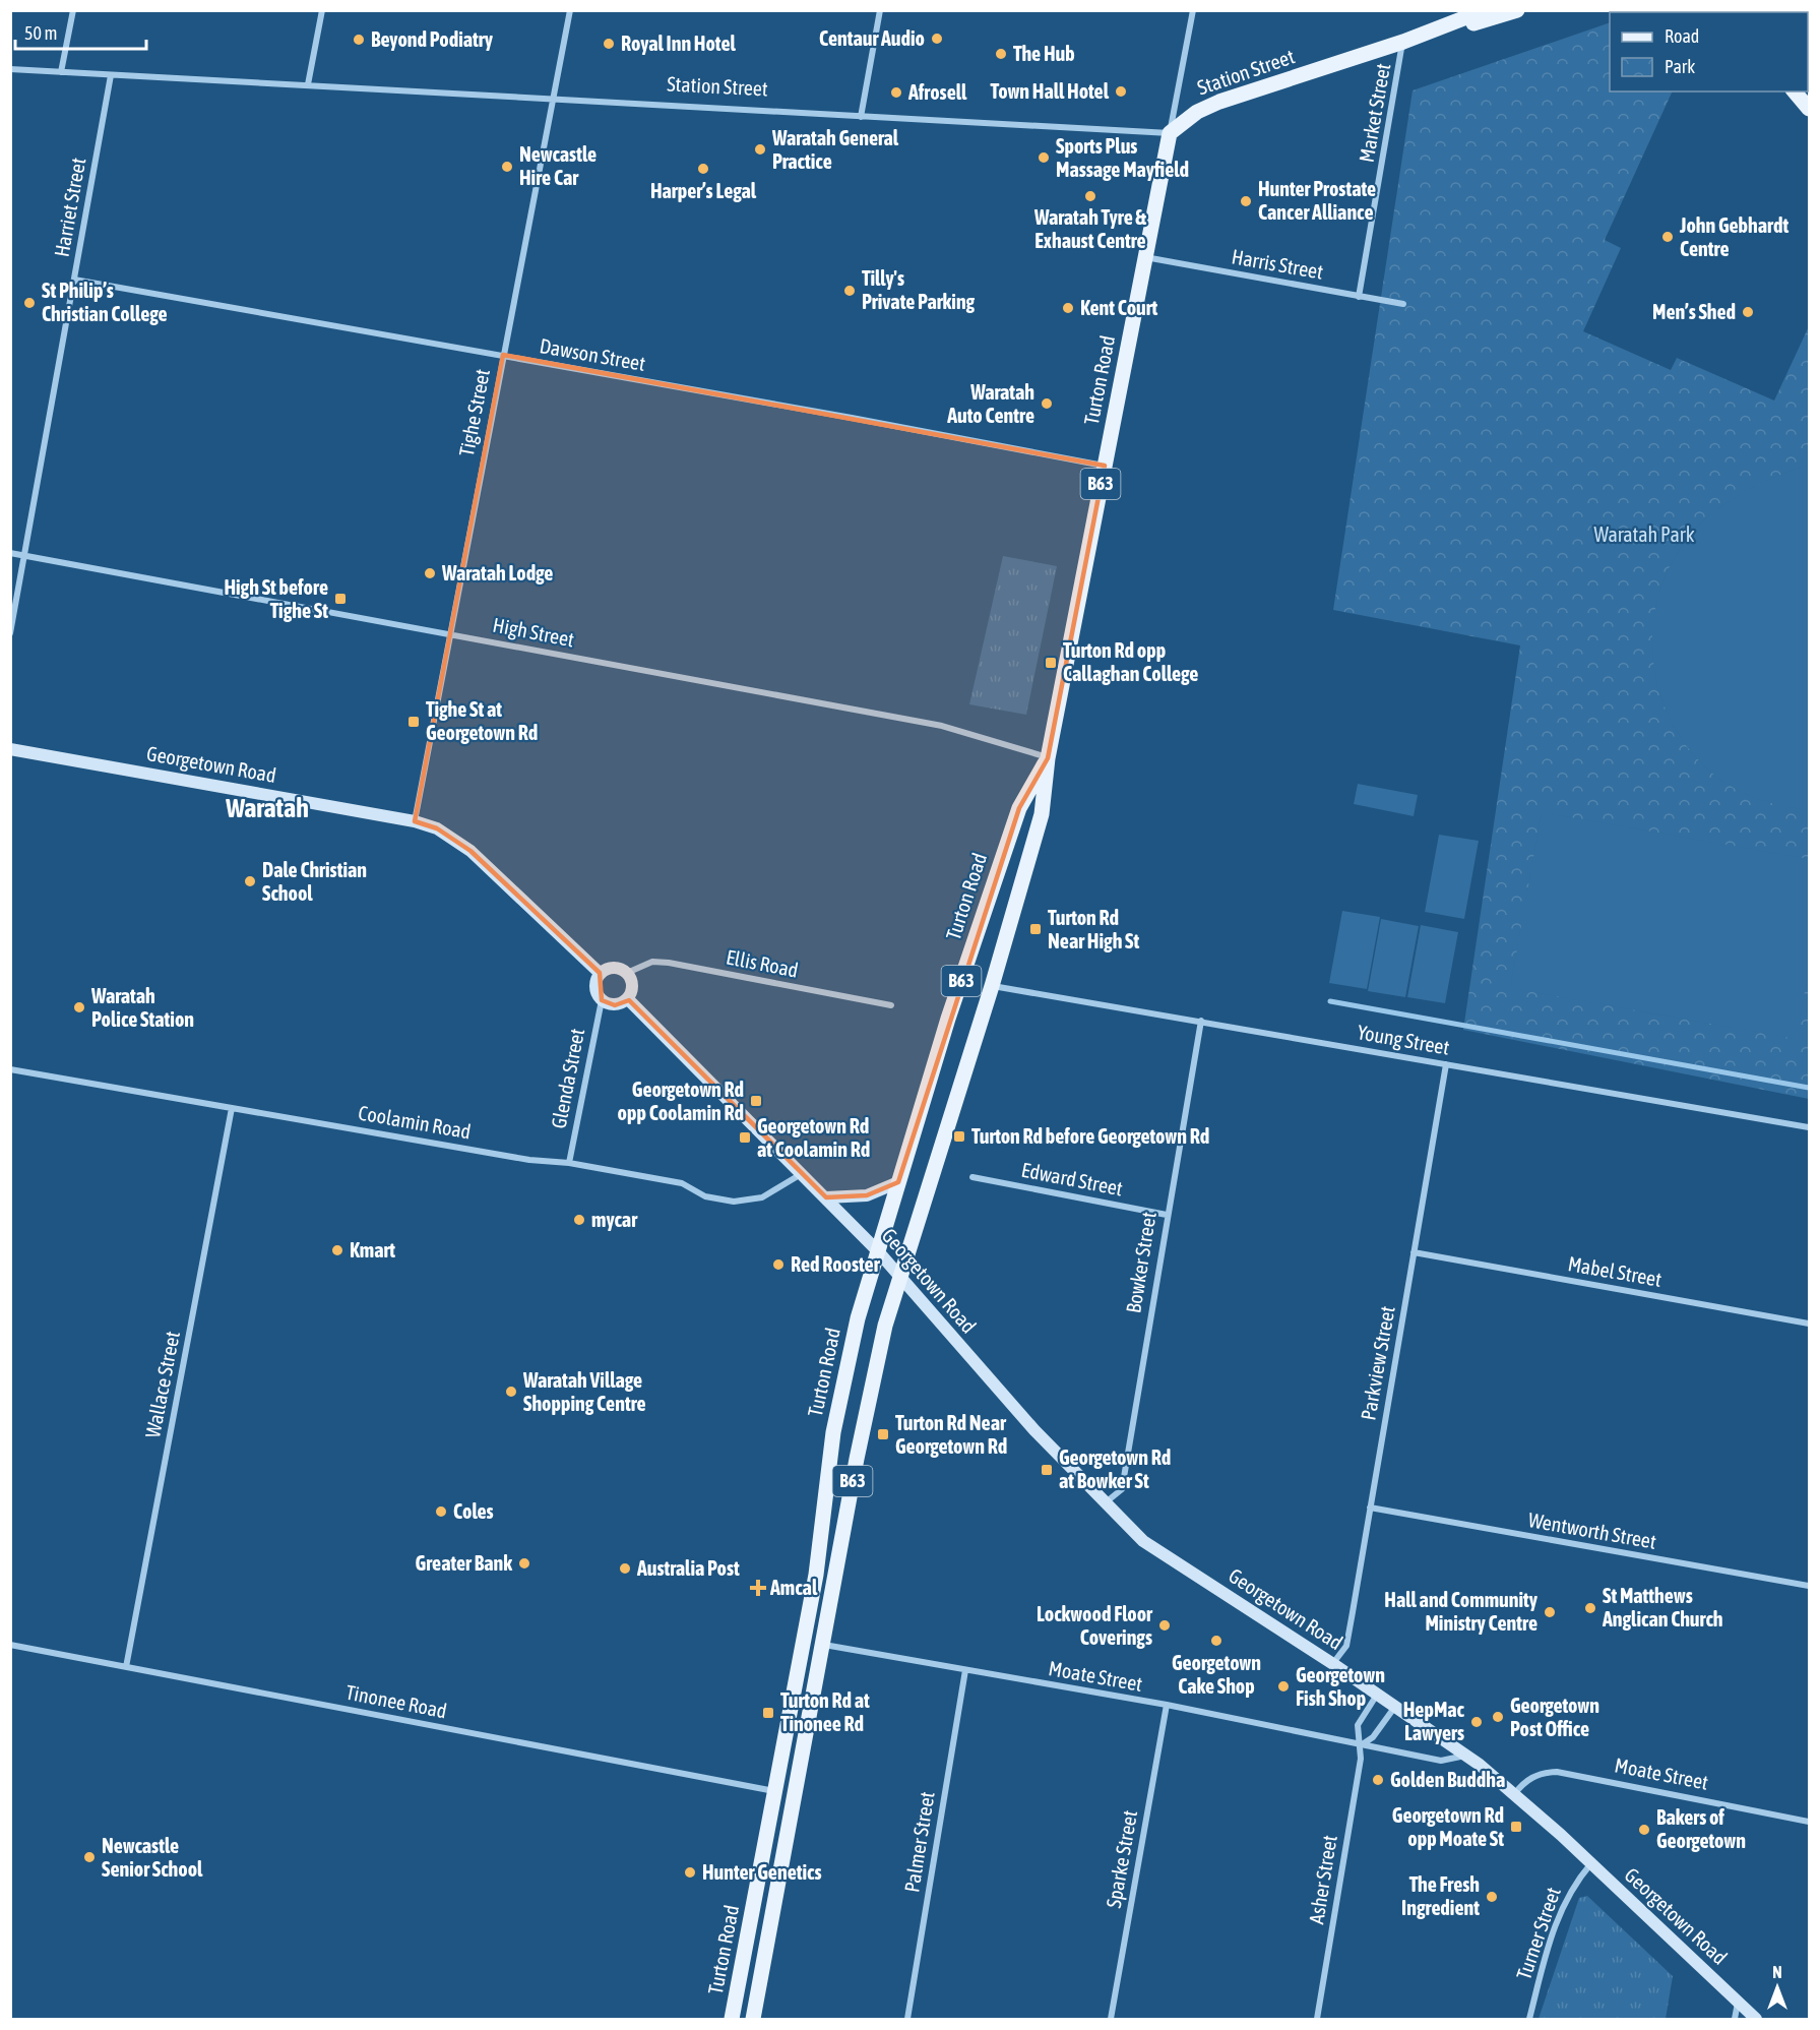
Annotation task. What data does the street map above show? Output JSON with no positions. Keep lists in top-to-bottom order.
{
  "streets": {
    "main road": ["Station Street", "Turton Road", "B63"],
    "street": [
      "Market Street",
      "Harriet Street",
      "Harris Street",
      "Dawson Street",
      "Tighe Street",
      "High Street",
      "Georgetown Road",
      "Ellis Road",
      "Young Street",
      "Glenda Street",
      "Coolamin Road",
      "Edward Street",
      "Bowker Street",
      "Mabel Street",
      "Parkview Street",
      "Wallace Street",
      "Wentworth Street",
      "Moate Street",
      "Tinonee Road",
      "Palmer Street",
      "Sparke Street",
      "Asher Street",
      "Turner Street"
    ]
  },
  "crossings": [
    ["Station Street", "Market Street"],
    ["Station Street", "Harriet Street"],
    ["Station Street", "Turton Road"],
    ["Station Street", "Tighe Street"],
    ["Market Street", "Harris Street"],
    ["Harriet Street", "Dawson Street"],
    ["Harriet Street", "High Street"],
    ["Harris Street", "Turton Road"],
    ["Dawson Street", "Turton Road"],
    ["Dawson Street", "Tighe Street"],
    ["Turton Road", "High Street"],
    ["Turton Road", "Georgetown Road"],
    ["Turton Road", "Young Street"],
    ["Turton Road", "Moate Street"],
    ["Turton Road", "Tinonee Road"],
    ["Tighe Street", "High Street"],
    ["Tighe Street", "Georgetown Road"],
    ["Georgetown Road", "Ellis Road"],
    ["Georgetown Road", "Glenda Street"],
    ["Georgetown Road", "Coolamin Road"],
    ["Georgetown Road", "Bowker Street"],
    ["Georgetown Road", "Parkview Street"],
    ["Georgetown Road", "Moate Street"],
    ["Georgetown Road", "Turner Street"],
    ["Ellis Road", "Glenda Street"],
    ["Young Street", "Bowker Street"],
    ["Young Street", "Parkview Street"],
    ["Glenda Street", "Coolamin Road"],
    ["Coolamin Road", "Wallace Street"],
    ["Edward Street", "Bowker Street"],
    ["Mabel Street", "Parkview Street"],
    ["Parkview Street", "Wentworth Street"],
    ["Wallace Street", "Tinonee Road"],
    ["Moate Street", "Palmer Street"],
    ["Moate Street", "Sparke Street"],
    ["Moate Street", "Asher Street"]
  ],
  "districts": ["Waratah"],
  "parks": ["Waratah Park"],
  "places": {
    "other": [
      "Centaur Audio",
      "Beyond Podiatry",
      "Royal Inn Hotel",
      "The Hub",
      "Town Hall Hotel",
      "Afrosell",
      "Waratah General Practice",
      "Sports Plus Massage Mayfield",
      "Newcastle Hire Car",
      "Harper’s Legal",
      "Waratah Tyre & Exhaust Centre",
      "Hunter Prostate Cancer Alliance",
      "John Gebhardt Centre",
      "Tilly's Private Parking",
      "St Philip’s Christian College",
      "Kent Court",
      "Men’s Shed",
      "Waratah Auto Centre",
      "Waratah Lodge",
      "Dale Christian School",
      "Waratah Police Station",
      "mycar",
      "Kmart",
      "Red Rooster",
      "Waratah Village Shopping Centre",
      "Coles",
      "Greater Bank",
      "Australia Post",
      "St Matthews Anglican Church",
      "Hall and Community Ministry Centre",
      "Lockwood Floor Coverings",
      "Georgetown Cake Shop",
      "Georgetown Fish Shop",
      "Georgetown Post Office",
      "HepMac Lawyers",
      "Golden Buddha",
      "Bakers of Georgetown",
      "Newcastle Senior School",
      "Hunter Genetics",
      "The Fresh Ingredient"
    ],
    "transit": [
      "High St before Tighe St",
      "Turton Rd opp Callaghan College",
      "Tighe St at Georgetown Rd",
      "Turton Rd Near High St",
      "Georgetown Rd opp Coolamin Rd",
      "Turton Rd before Georgetown Rd",
      "Georgetown Rd at Coolamin Rd",
      "Turton Rd Near Georgetown Rd",
      "Georgetown Rd at Bowker St",
      "Turton Rd at Tinonee Rd",
      "Georgetown Rd opp Moate St"
    ],
    "health": ["Amcal"]
  },
  "legend": ["Road", "Park"],
  "scale_bar": "50 m",
  "north": "top"
}
